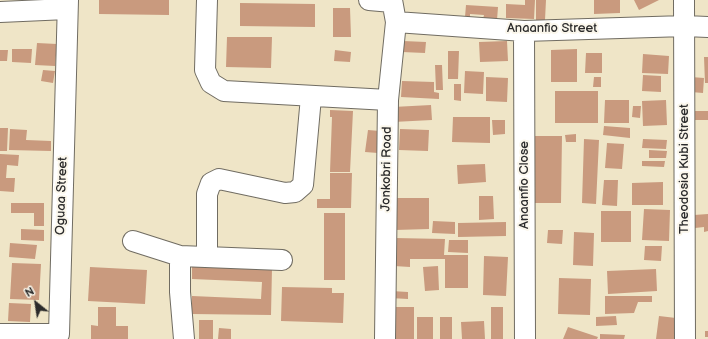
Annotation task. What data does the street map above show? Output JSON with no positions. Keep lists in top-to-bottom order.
{
  "streets": {
    "street": [
      "Anaanfio Street",
      "Jonkobri Road",
      "Theodosia Kubi Street",
      "Anaanfio Close",
      "Oguaa Street"
    ]
  },
  "crossings": [
    ["Anaanfio Street", "Jonkobri Road"],
    ["Anaanfio Street", "Theodosia Kubi Street"],
    ["Anaanfio Street", "Anaanfio Close"]
  ],
  "north": "top left"
}
